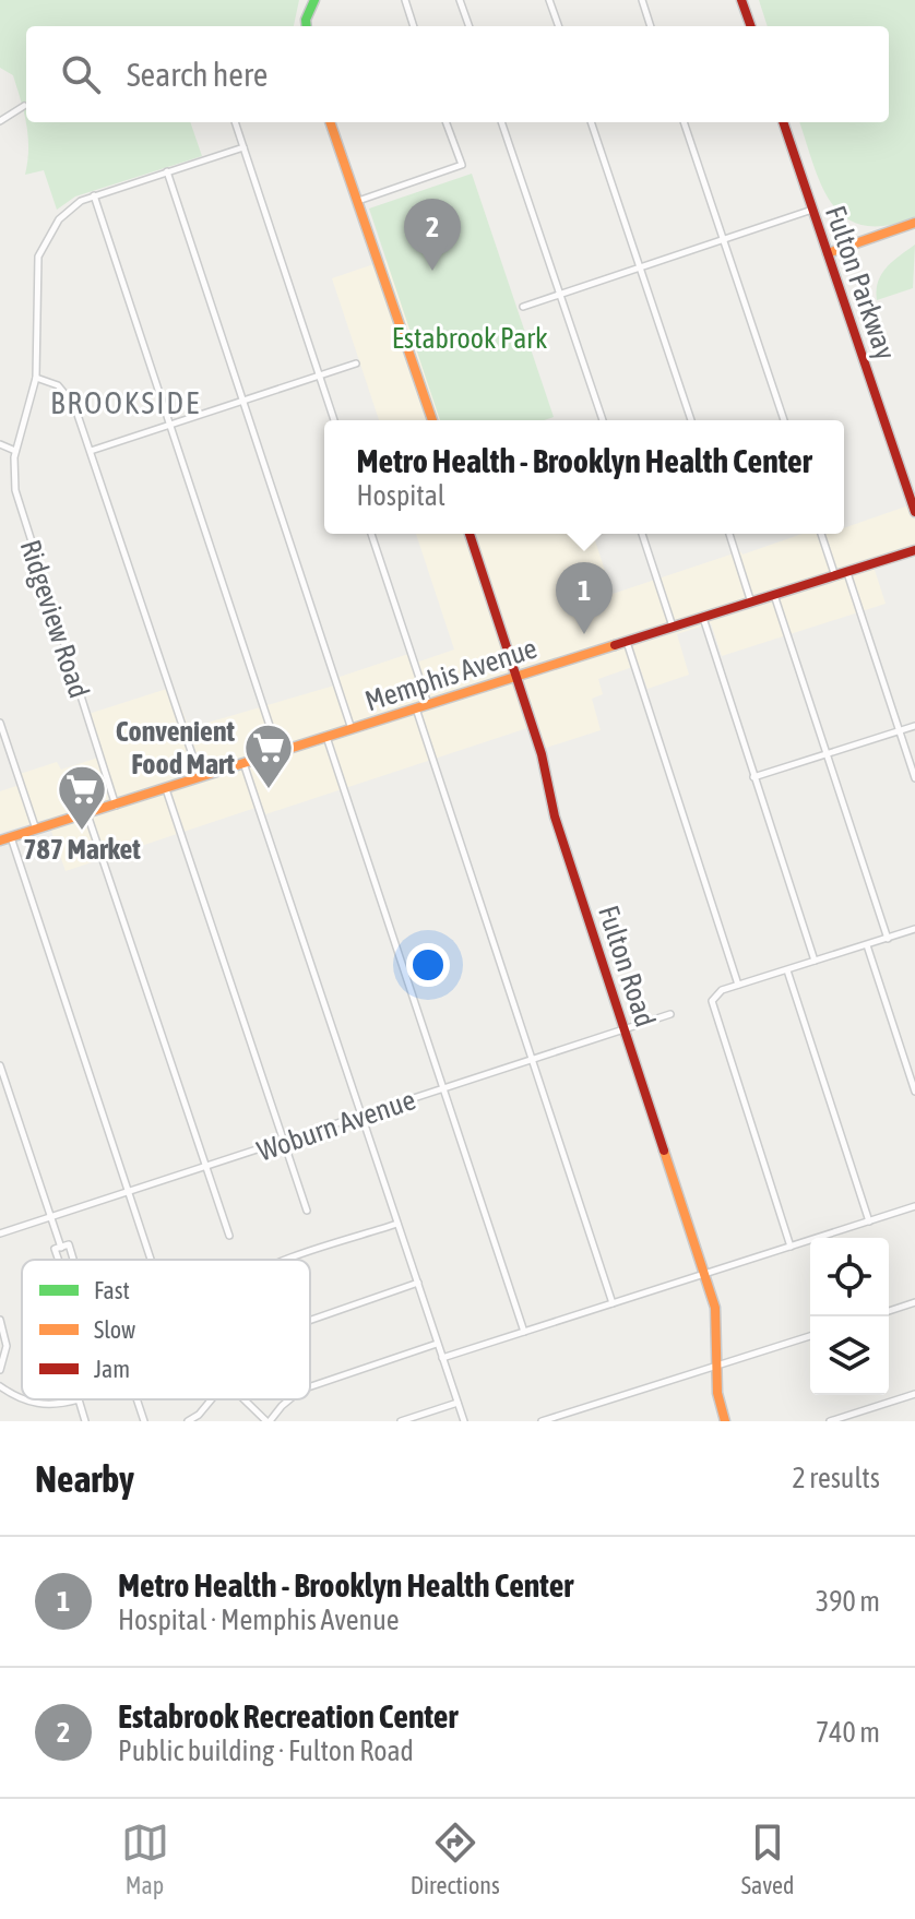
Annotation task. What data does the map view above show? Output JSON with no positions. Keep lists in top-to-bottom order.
{
  "streets": {
    "main road": ["Fulton Parkway", "Memphis Avenue", "Fulton Road"],
    "street": ["Ridgeview Road", "Woburn Avenue"]
  },
  "crossings": [
    ["Ridgeview Road", "Memphis Avenue"],
    ["Memphis Avenue", "Fulton Road"],
    ["Fulton Road", "Woburn Avenue"]
  ],
  "districts": ["BROOKSIDE"],
  "parks": ["Estabrook Park"],
  "places": {
    "supermarket": ["Convenient Food Mart", "787 Market"]
  },
  "legend": ["Fast", "Slow", "Jam"],
  "page": {
    "search": "Search here",
    "pins": ["2", "1"],
    "popup": ["Metro Health - Brooklyn Health Center", "Hospital"],
    "heading": ["Nearby", "2 results"],
    "list": [
      {
        "mark": "1",
        "name": "Metro Health - Brooklyn Health Center",
        "note": "Hospital · Memphis Avenue",
        "value": "390 m"
      },
      {
        "mark": "2",
        "name": "Estabrook Recreation Center",
        "note": "Public building · Fulton Road",
        "value": "740 m"
      }
    ],
    "nav": ["Map", "Directions", "Saved"]
  }
}
